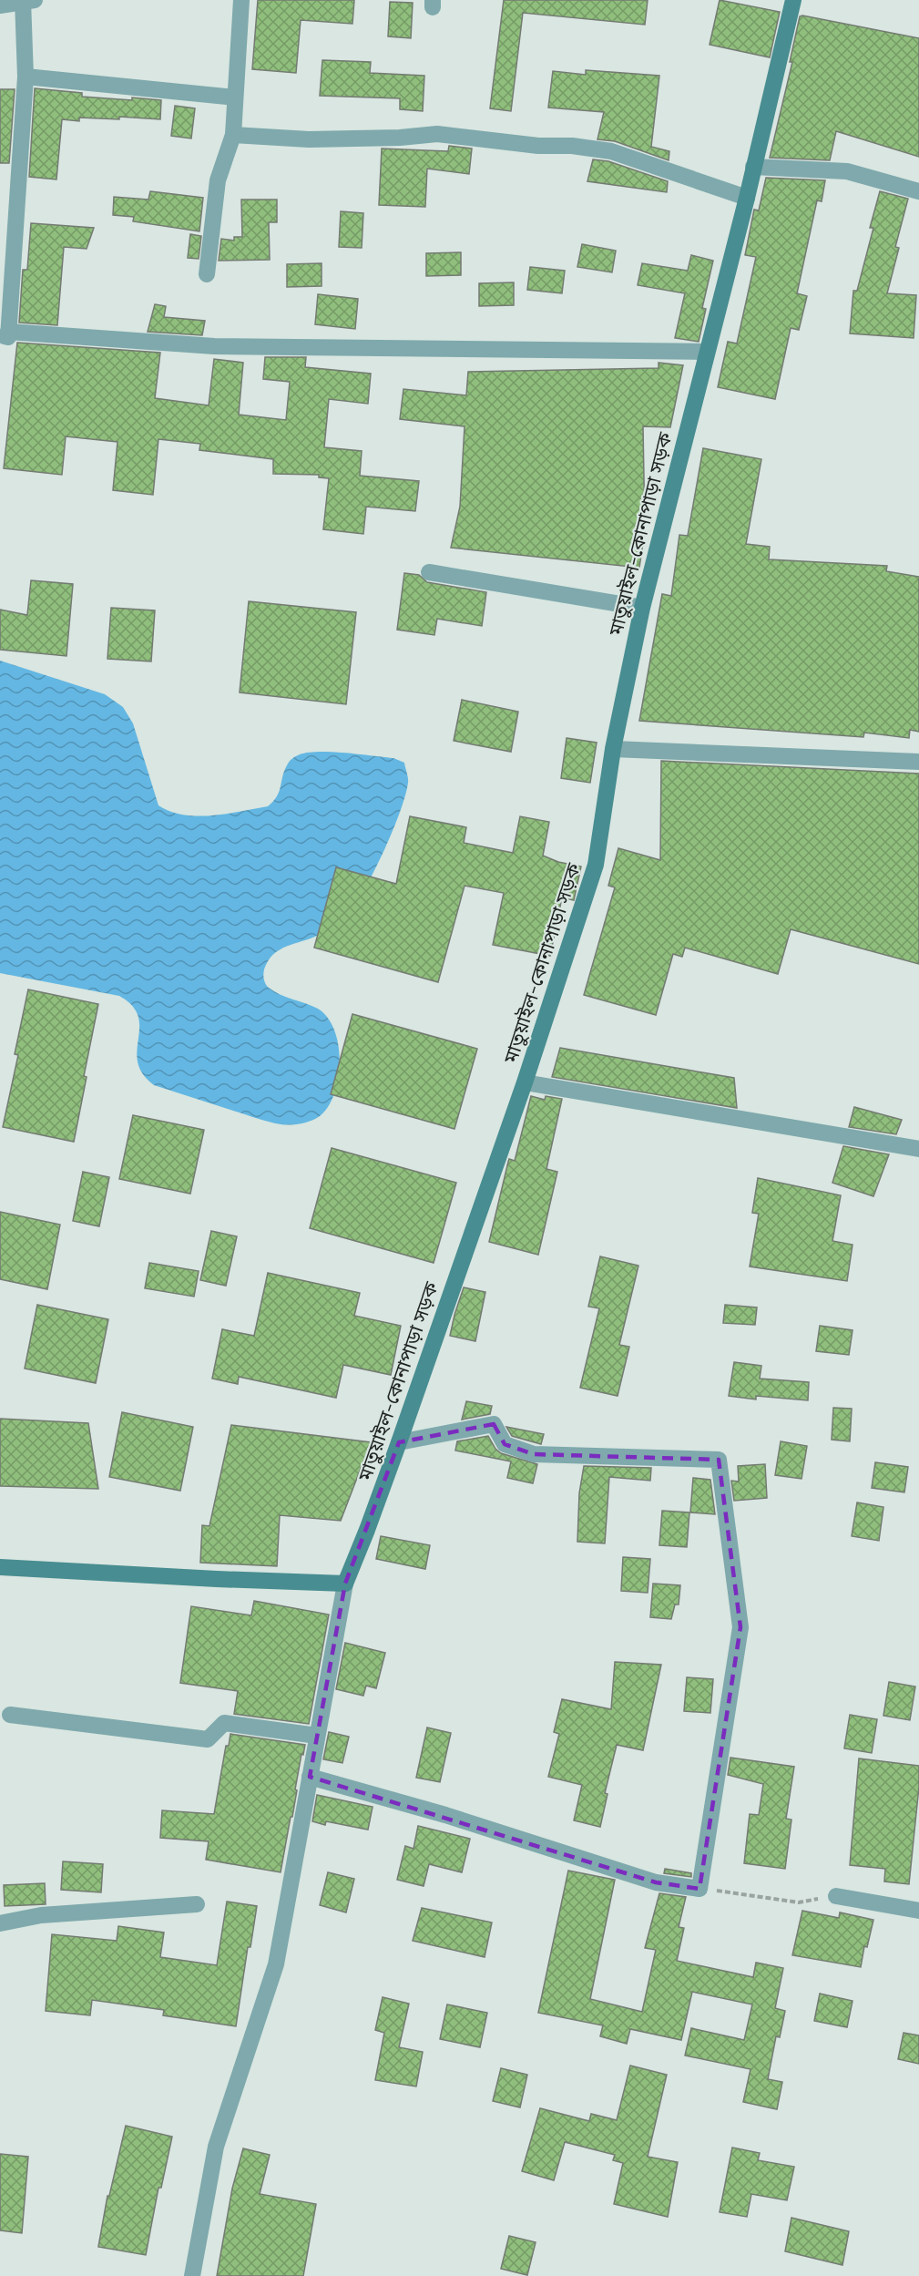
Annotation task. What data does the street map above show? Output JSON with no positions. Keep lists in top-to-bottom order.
{
  "streets": {
    "main road": ["মাতুয়াইল-কোনাপাড়া সড়ক"]
  }
}
